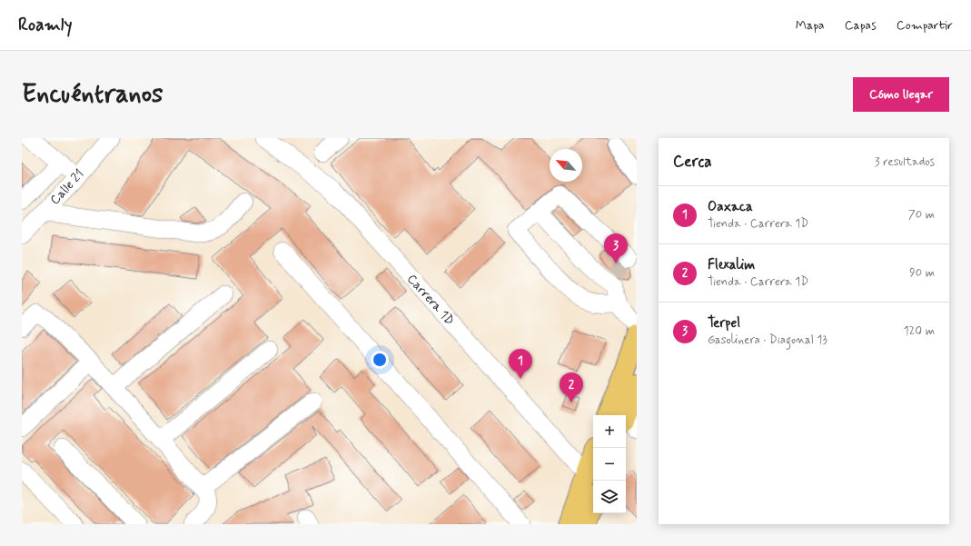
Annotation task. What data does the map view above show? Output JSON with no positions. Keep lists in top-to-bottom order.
{
  "streets": {
    "street": ["Calle 21", "Carrera 1D"]
  },
  "north": "top left",
  "page": {
    "header": "Roamly",
    "nav": ["Mapa", "Capas", "Compartir"],
    "buttons": "Cómo llegar",
    "title": "Encuéntranos",
    "heading": ["Cerca", "3 resultados"],
    "list": [
      {
        "mark": "1",
        "name": "Oaxaca",
        "note": "Tienda · Carrera 1D",
        "value": "70 m"
      },
      {
        "mark": "2",
        "name": "Flexalim",
        "note": "Tienda · Carrera 1D",
        "value": "90 m"
      },
      {
        "mark": "3",
        "name": "Terpel",
        "note": "Gasolinera · Diagonal 13",
        "value": "120 m"
      }
    ],
    "pins": ["3", "1", "2"],
    "map_buttons": ["+", "−"]
  }
}
